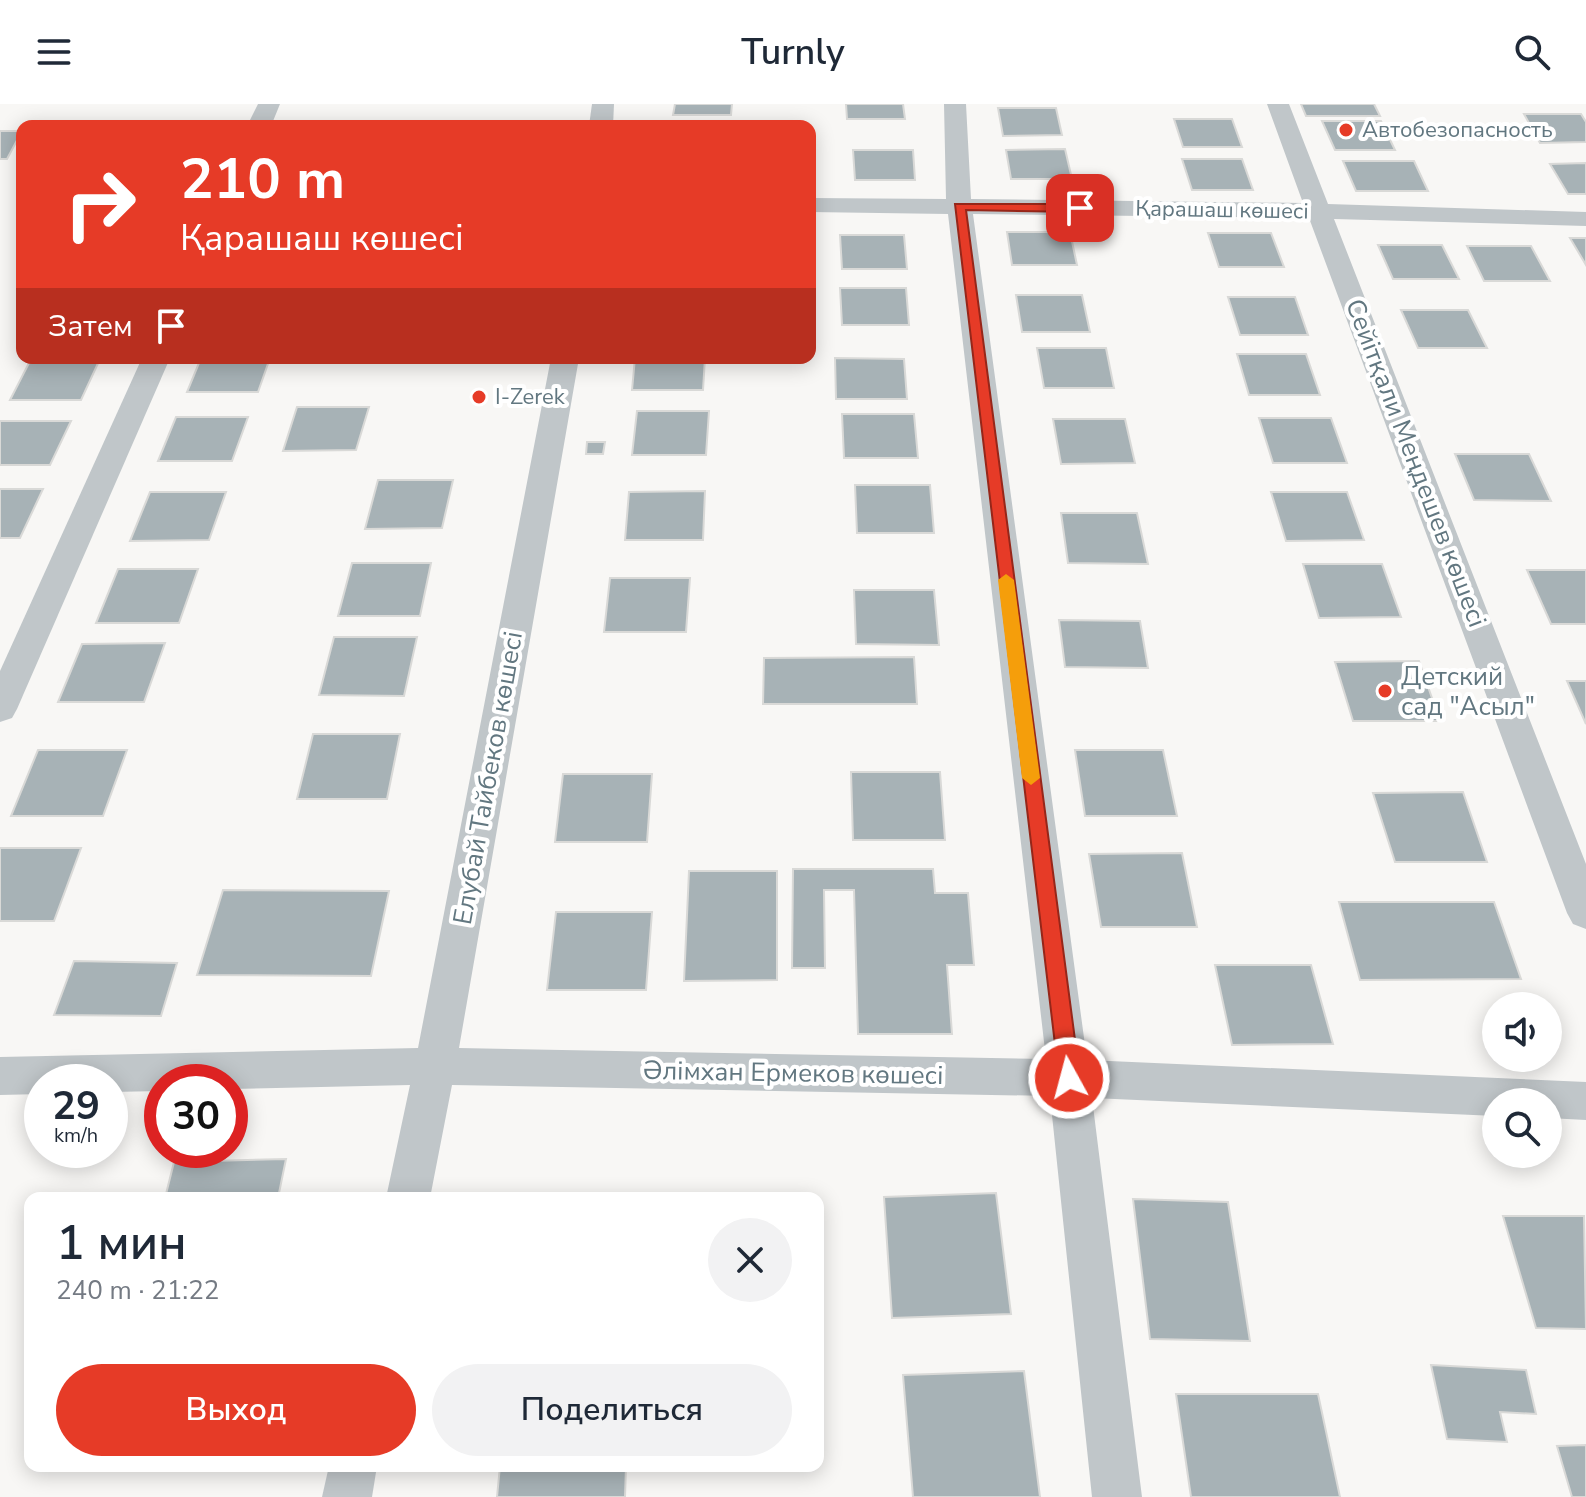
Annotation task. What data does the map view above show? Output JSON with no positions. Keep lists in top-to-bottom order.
{
  "streets": {
    "street": [
      "Қарашаш көшесі",
      "Сейітқали Меңдешев көшесі",
      "Елубай Тайбеков көшесі",
      "Әлімхан Ермеков көшесі"
    ]
  },
  "crossings": [
    ["Қарашаш көшесі", "Сейітқали Меңдешев көшесі"],
    ["Елубай Тайбеков көшесі", "Әлімхан Ермеков көшесі"]
  ],
  "places": ["Автобезопасность", "I-Zerek", "Детский сад \"Асыл\""],
  "page": {
    "header": "Turnly",
    "turn": ["210 m", "Қарашаш көшесі"],
    "then": "Затем",
    "speed": "29 km/h",
    "limit": "30",
    "heading": ["1 мин", "240 m · 21:22"],
    "buttons": ["Выход", "Поделиться"]
  }
}
